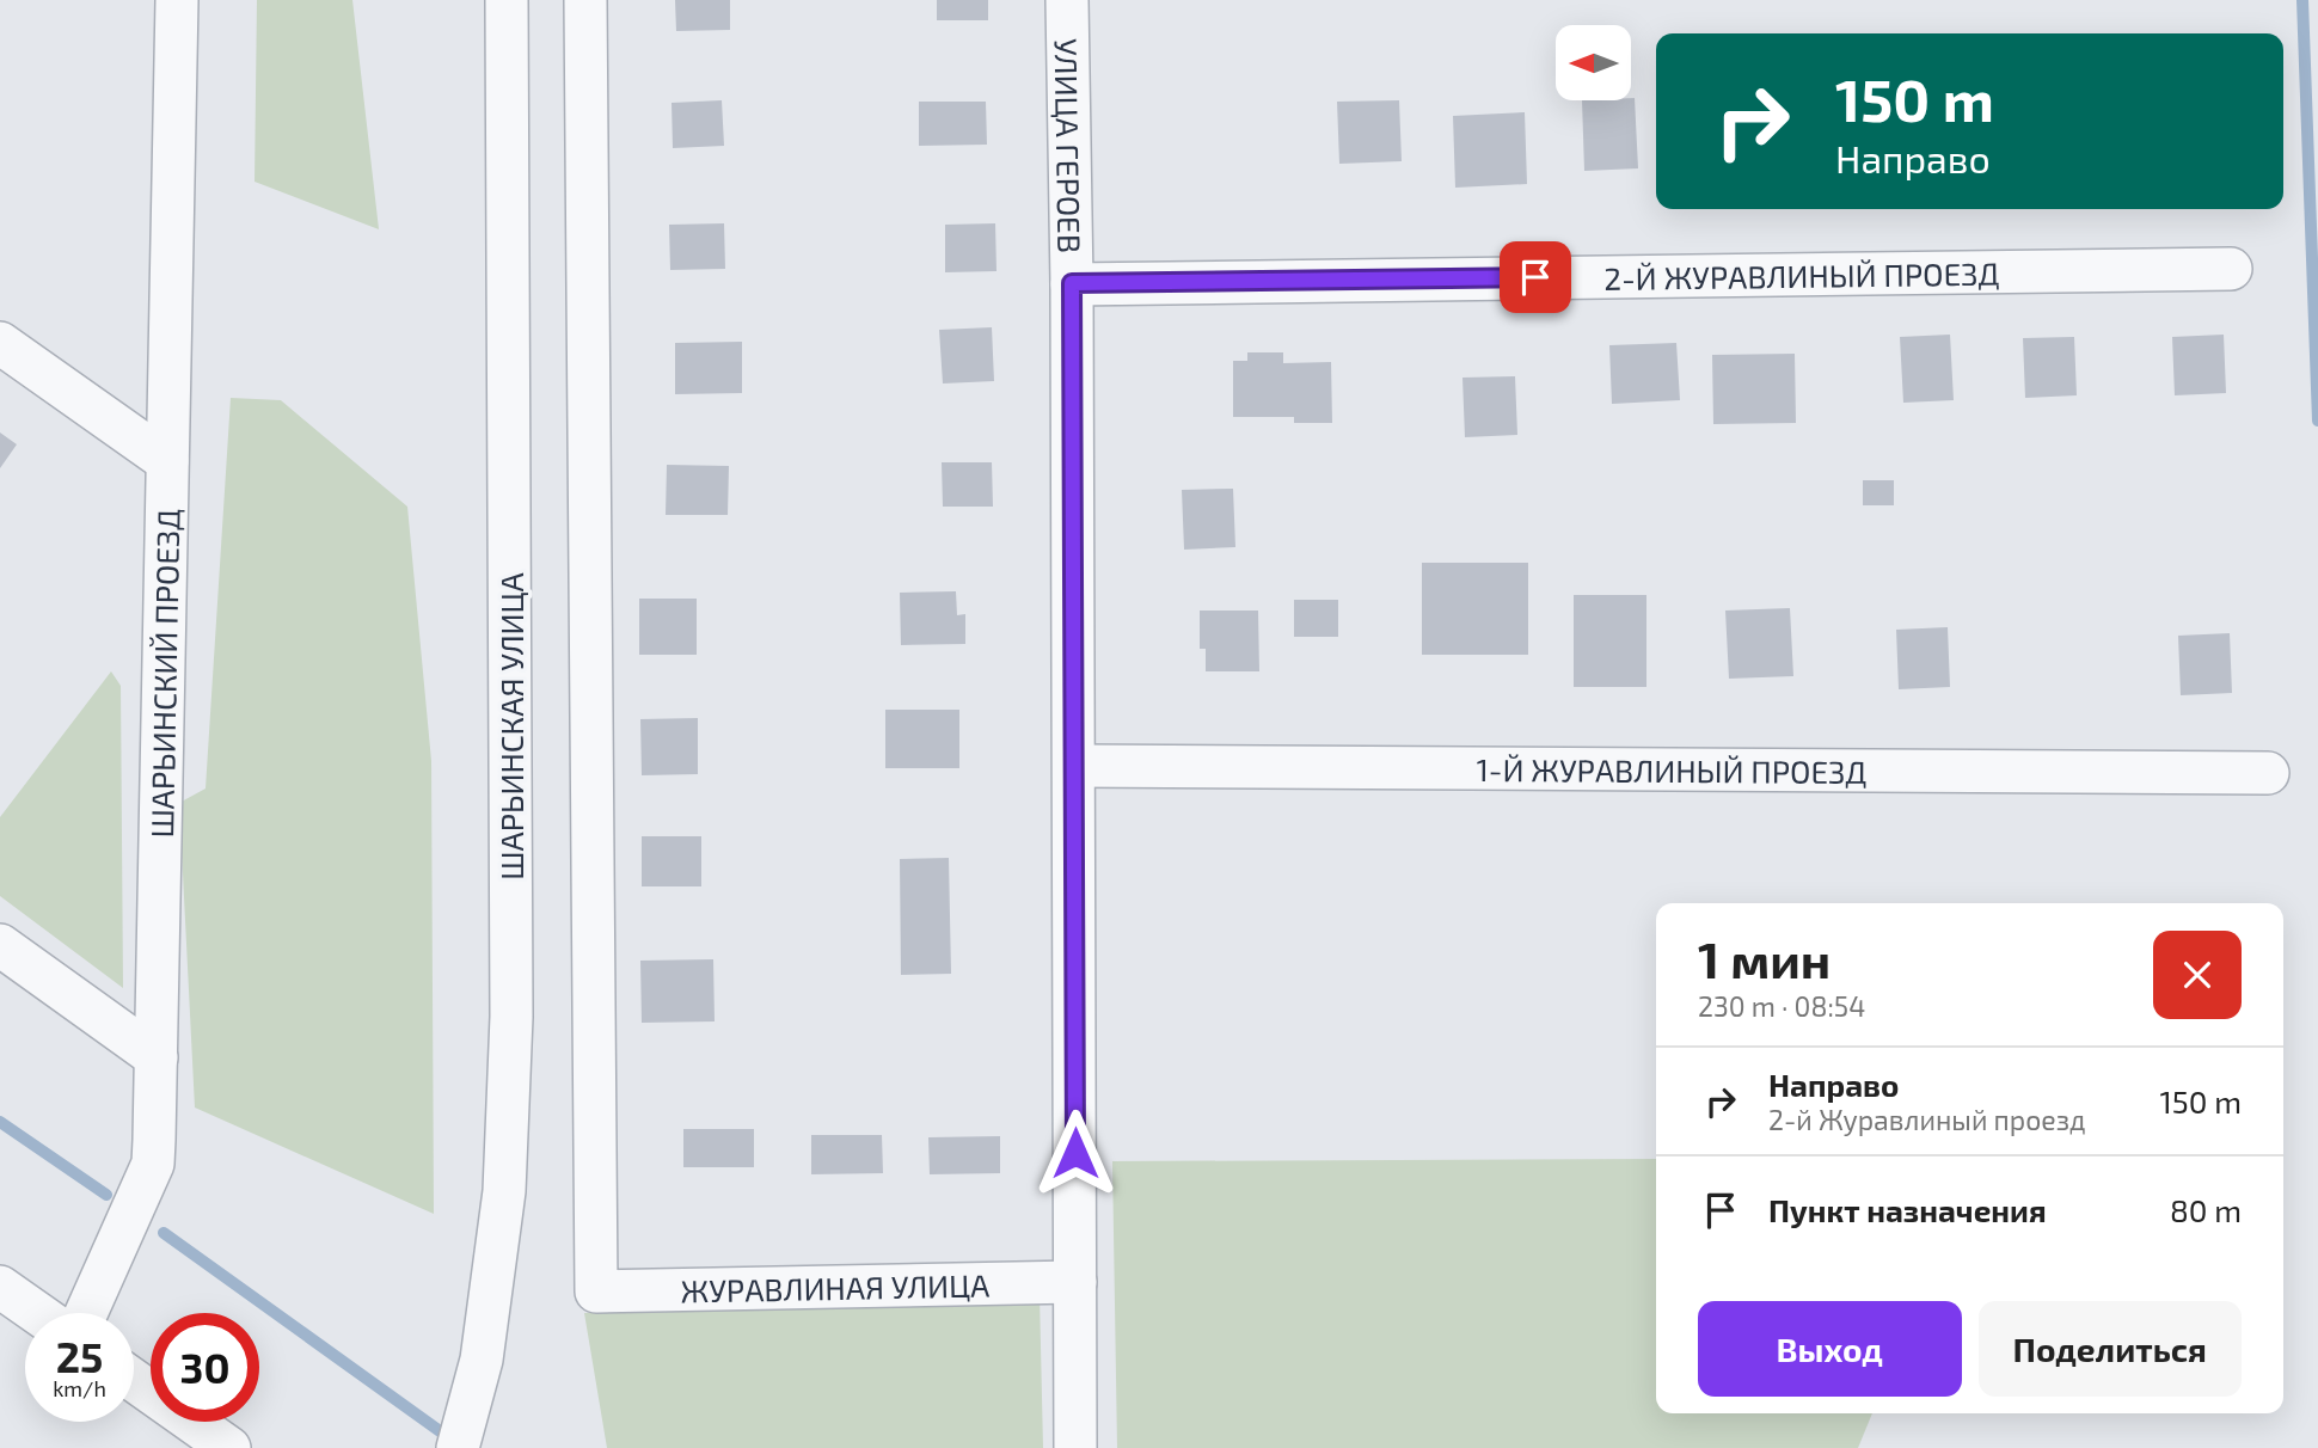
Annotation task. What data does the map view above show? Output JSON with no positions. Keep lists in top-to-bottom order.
{
  "streets": {
    "street": [
      "УЛИЦА ГЕРОЕВ",
      "2-Й ЖУРАВЛИНЫЙ ПРОЕЗД",
      "ШАРЬИНСКИЙ ПРОЕЗД",
      "ШАРЬИНСКАЯ УЛИЦА",
      "1-Й ЖУРАВЛИНЫЙ ПРОЕЗД",
      "ЖУРАВЛИНАЯ УЛИЦА"
    ]
  },
  "crossings": [
    ["УЛИЦА ГЕРОЕВ", "2-Й ЖУРАВЛИНЫЙ ПРОЕЗД"],
    ["УЛИЦА ГЕРОЕВ", "1-Й ЖУРАВЛИНЫЙ ПРОЕЗД"],
    ["УЛИЦА ГЕРОЕВ", "ЖУРАВЛИНАЯ УЛИЦА"]
  ],
  "north": "left",
  "page": {
    "turn": ["150 m", "Направо"],
    "heading": ["1 мин", "230 m · 08:54"],
    "list": [
      {
        "name": "Направо",
        "note": "2-й Журавлиный проезд",
        "value": "150 m"
      },
      {
        "name": "Пункт назначения",
        "value": "80 m"
      }
    ],
    "buttons": ["Выход", "Поделиться"],
    "speed": "25 km/h",
    "limit": "30"
  }
}
